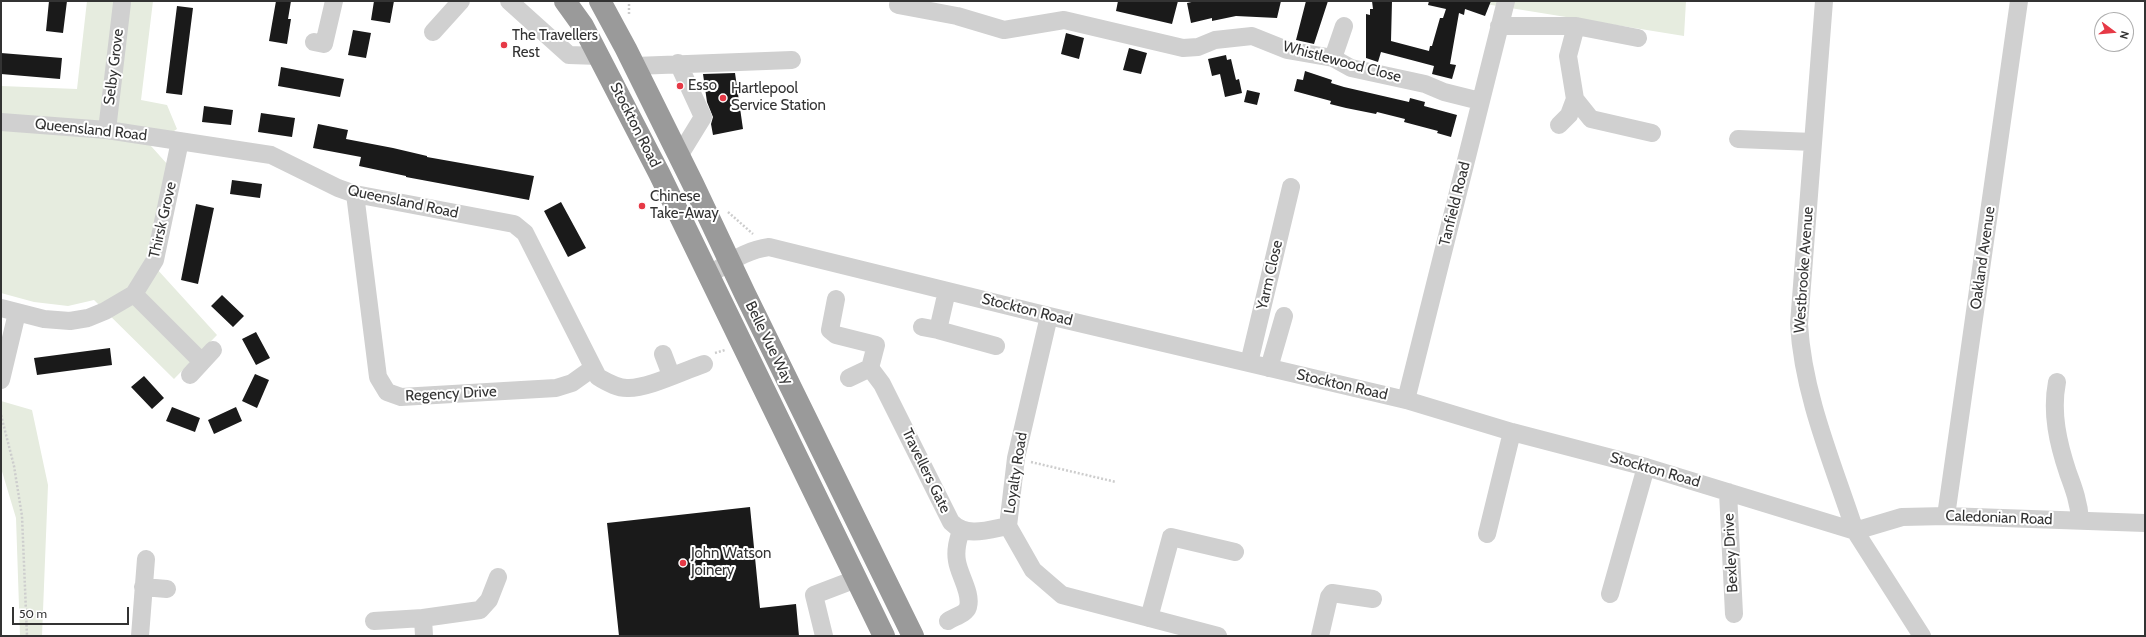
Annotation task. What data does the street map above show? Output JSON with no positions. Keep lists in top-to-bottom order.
{
  "streets": {
    "highway": ["Stockton Road", "Belle Vue Way"],
    "street": [
      "Whistlewood Close",
      "Selby Grove",
      "Queensland Road",
      "Tanfield Road",
      "Thirsk Grove",
      "Oakland Avenue",
      "Westbrooke Avenue",
      "Yarm Close",
      "Regency Drive",
      "Travellers Gate",
      "Loyalty Road",
      "Caledonian Road",
      "Bexley Drive"
    ]
  },
  "crossings": [
    ["Whistlewood Close", "Tanfield Road"],
    ["Selby Grove", "Queensland Road"],
    ["Stockton Road", "Tanfield Road"],
    ["Stockton Road", "Westbrooke Avenue"],
    ["Stockton Road", "Yarm Close"],
    ["Stockton Road", "Belle Vue Way"],
    ["Stockton Road", "Loyalty Road"],
    ["Stockton Road", "Caledonian Road"],
    ["Stockton Road", "Bexley Drive"],
    ["Queensland Road", "Thirsk Grove"],
    ["Queensland Road", "Regency Drive"],
    ["Oakland Avenue", "Caledonian Road"],
    ["Westbrooke Avenue", "Caledonian Road"],
    ["Travellers Gate", "Loyalty Road"]
  ],
  "places": [
    "The Travellers Rest",
    "Esso",
    "Hartlepool Service Station",
    "Chinese Take-Away",
    "John Watson Joinery"
  ],
  "scale_bar": "50 m",
  "north": "right"
}
